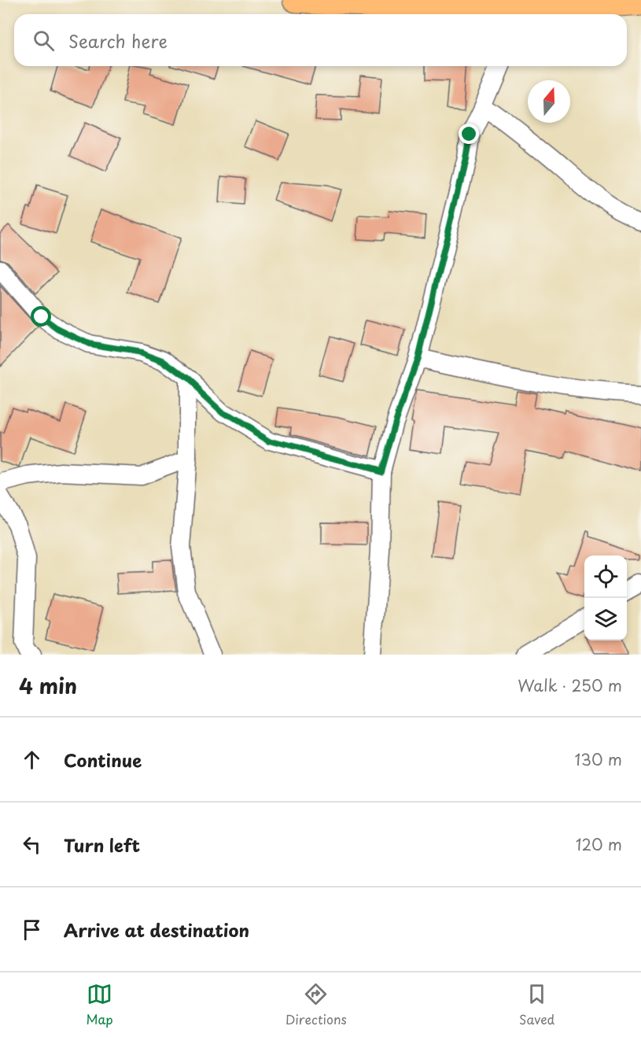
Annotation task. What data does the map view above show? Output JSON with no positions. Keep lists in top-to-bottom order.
{
  "north": "top",
  "page": {
    "search": "Search here",
    "heading": ["4 min", "Walk · 250 m"],
    "list": [
      ["Continue", "130 m"],
      ["Turn left", "120 m"],
      "Arrive at destination"
    ],
    "nav": ["Map", "Directions", "Saved"]
  }
}
